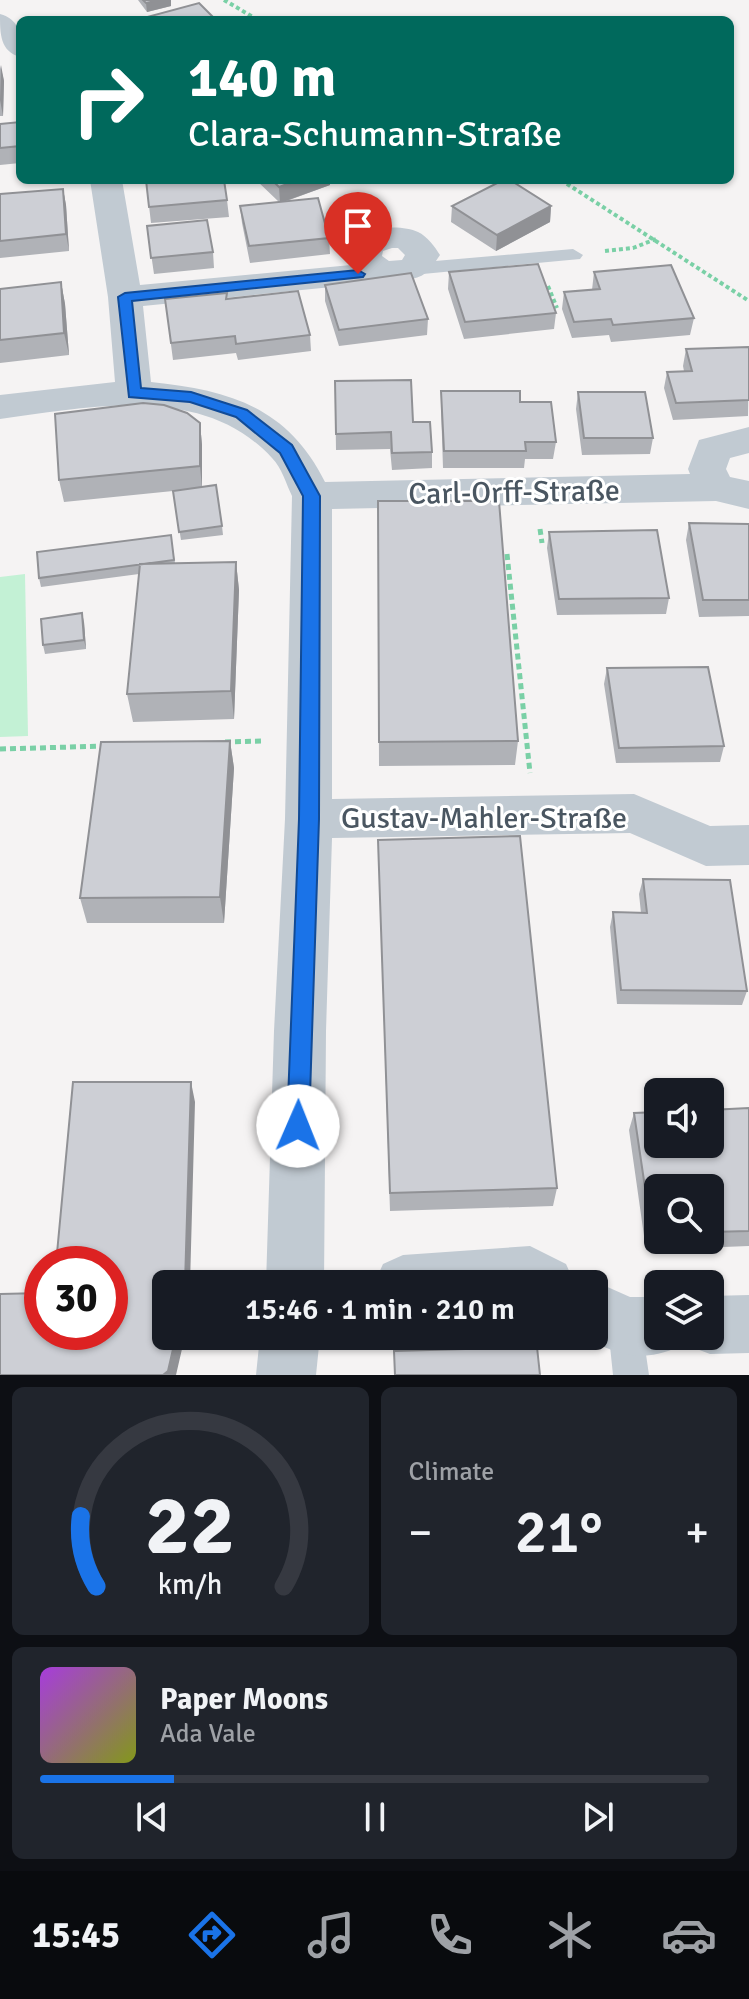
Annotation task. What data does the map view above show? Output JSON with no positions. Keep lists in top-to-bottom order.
{
  "streets": {
    "street": ["Carl-Orff-Straße", "Gustav-Mahler-Straße"]
  },
  "page": {
    "turn": ["140 m", "Clara-Schumann-Straße"],
    "limit": "30",
    "trip": "15:46 · 1 min · 210 m",
    "tile": "Climate",
    "heat": ["−", "21°", "+"],
    "song": ["Paper Moons", "Ada Vale"],
    "tabs": "15:45",
    "gauge": ["22", "km/h"]
  }
}
